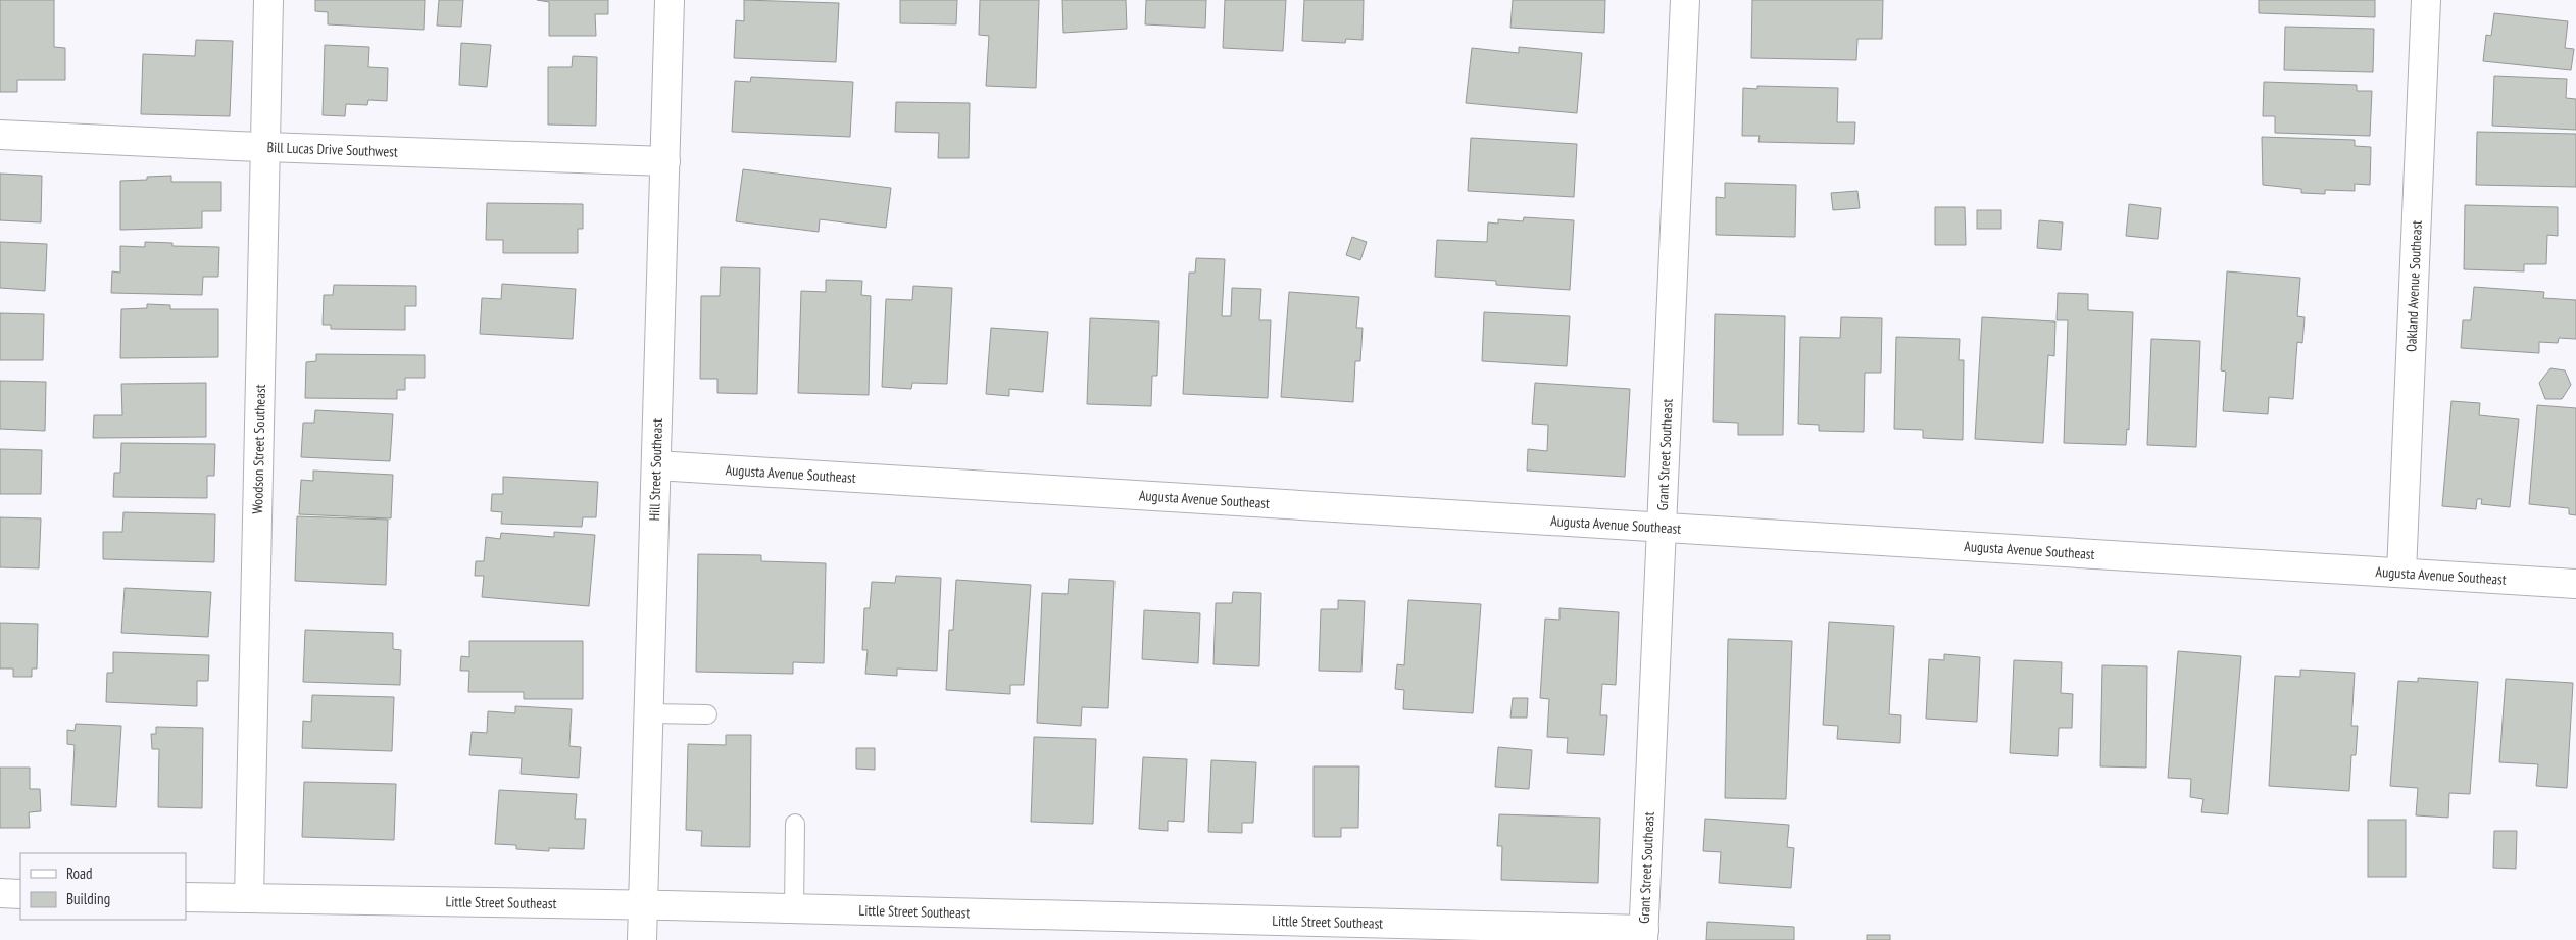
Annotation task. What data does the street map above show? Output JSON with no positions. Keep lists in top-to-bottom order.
{
  "streets": {
    "street": [
      "Bill Lucas Drive Southwest",
      "Oakland Avenue Southeast",
      "Woodson Street Southeast",
      "Grant Street Southeast",
      "Hill Street Southeast",
      "Augusta Avenue Southeast",
      "Little Street Southeast"
    ]
  },
  "crossings": [
    ["Bill Lucas Drive Southwest", "Woodson Street Southeast"],
    ["Bill Lucas Drive Southwest", "Hill Street Southeast"],
    ["Oakland Avenue Southeast", "Augusta Avenue Southeast"],
    ["Woodson Street Southeast", "Little Street Southeast"],
    ["Grant Street Southeast", "Augusta Avenue Southeast"],
    ["Grant Street Southeast", "Little Street Southeast"],
    ["Hill Street Southeast", "Augusta Avenue Southeast"],
    ["Hill Street Southeast", "Little Street Southeast"]
  ],
  "legend": ["Road", "Building"]
}
